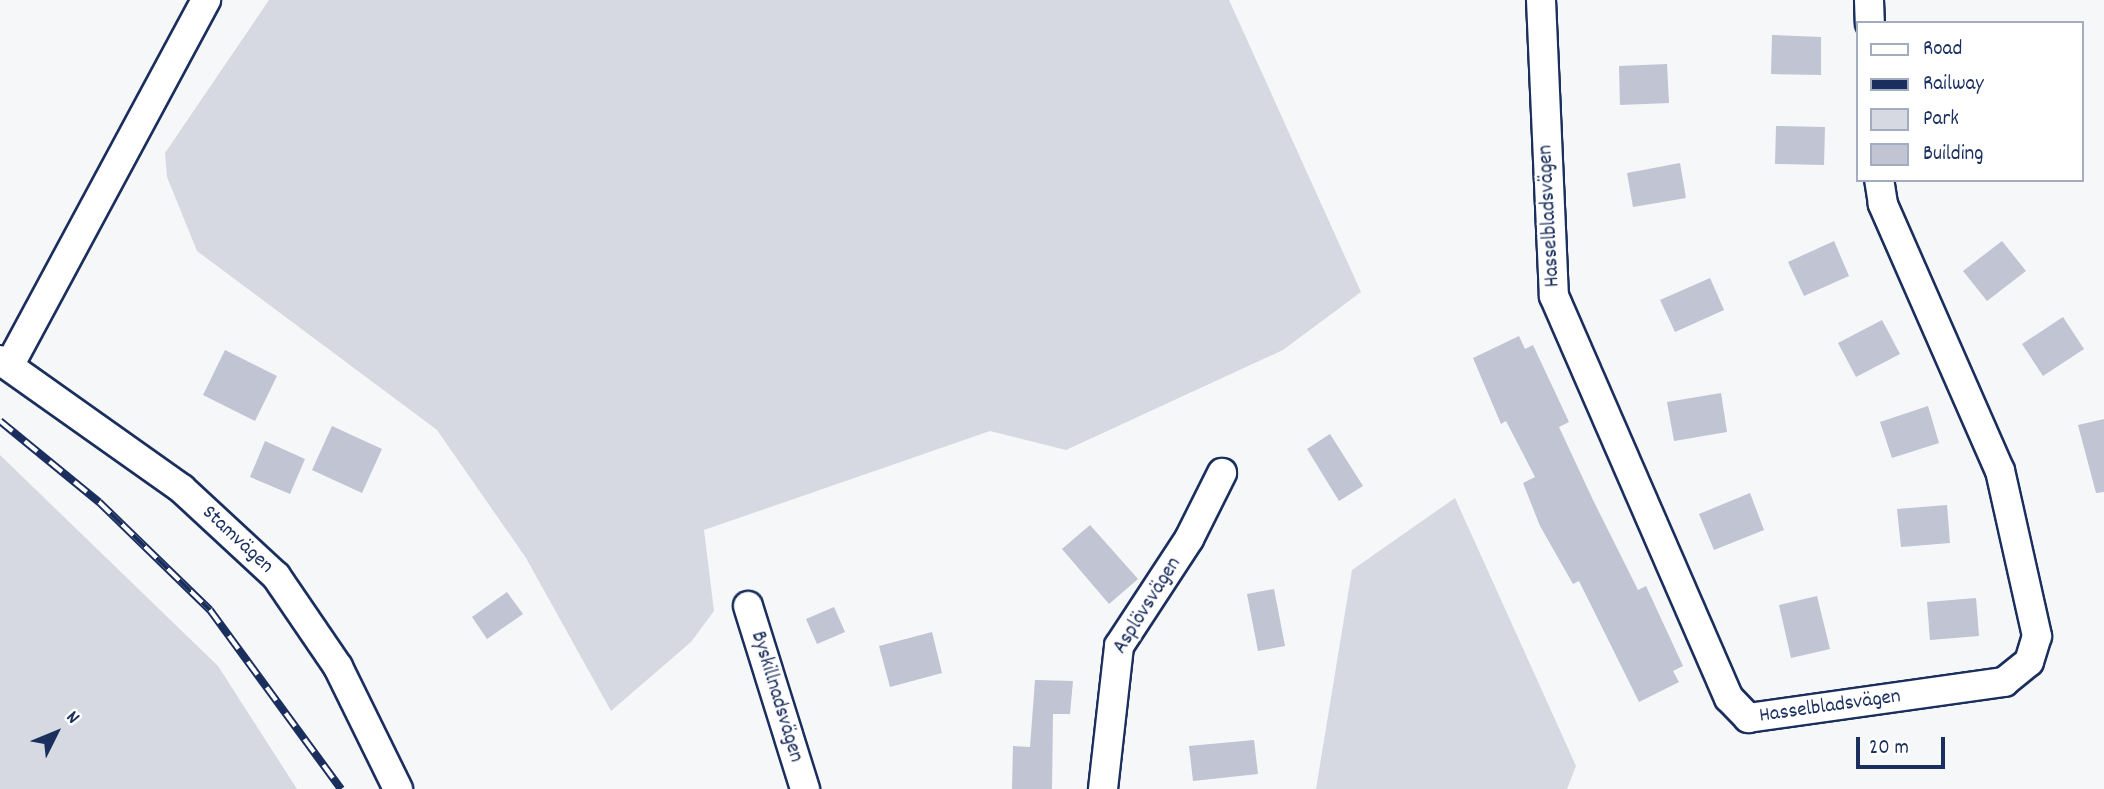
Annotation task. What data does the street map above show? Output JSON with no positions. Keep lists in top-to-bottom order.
{
  "streets": {
    "street": [
      "Hasselbladsvägen",
      "Stamvägen",
      "Asplövsvägen",
      "Byskillnadsvägen"
    ]
  },
  "legend": [
    "Road",
    "Railway",
    "Park",
    "Building"
  ],
  "scale_bar": "20 m",
  "north": "top right"
}
